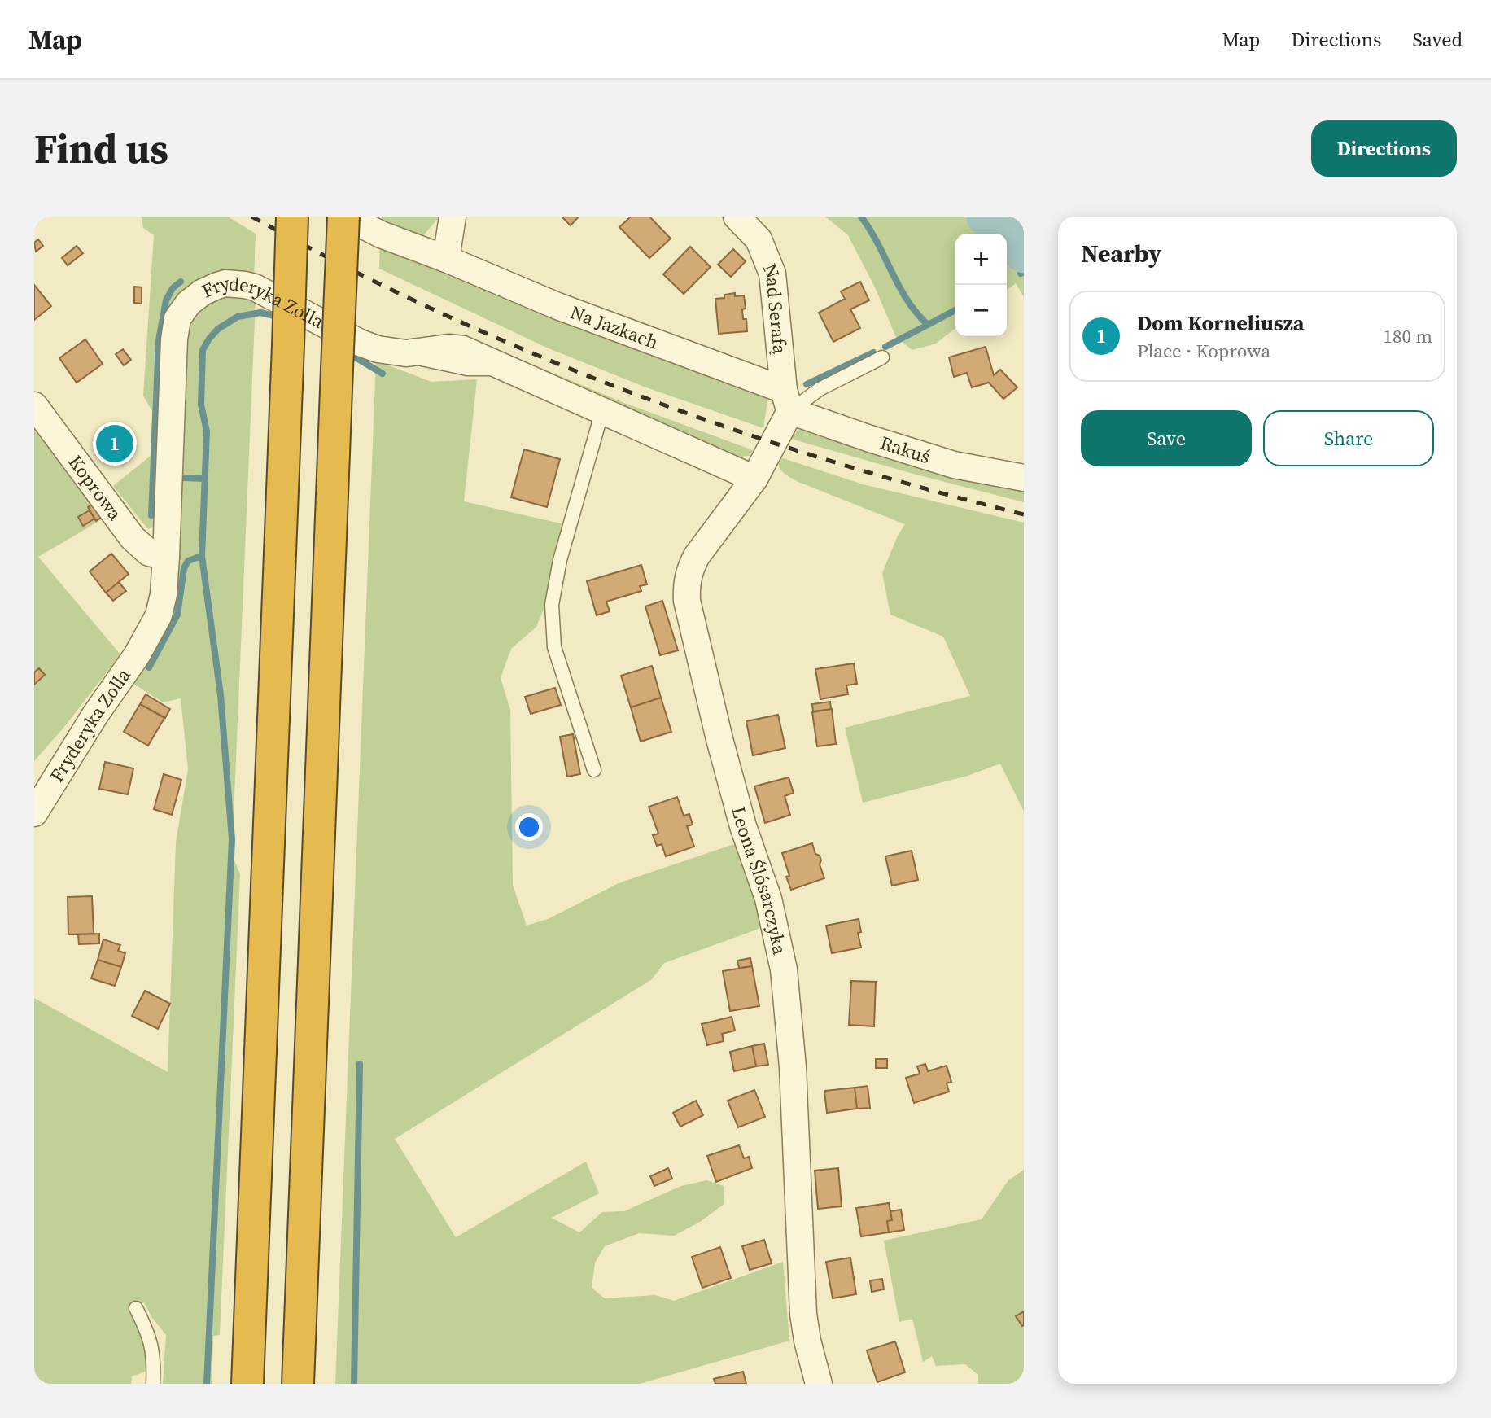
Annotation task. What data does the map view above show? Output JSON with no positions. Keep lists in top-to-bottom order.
{
  "streets": {
    "street": [
      "Nad Serafą",
      "Fryderyka Zolla",
      "Na Jazkach",
      "Rakuś",
      "Koprowa",
      "Leona Ślósarczyka"
    ]
  },
  "crossings": [
    ["Nad Serafą", "Na Jazkach"],
    ["Nad Serafą", "Rakuś"],
    ["Nad Serafą", "Leona Ślósarczyka"],
    ["Fryderyka Zolla", "Koprowa"],
    ["Fryderyka Zolla", "Leona Ślósarczyka"],
    ["Na Jazkach", "Rakuś"],
    ["Na Jazkach", "Leona Ślósarczyka"],
    ["Rakuś", "Leona Ślósarczyka"]
  ],
  "page": {
    "header": "Map",
    "nav": ["Map", "Directions", "Saved"],
    "buttons": [
      "Directions",
      ["Save", "Share"]
    ],
    "title": "Find us",
    "heading": "Nearby",
    "map_buttons": ["+", "−"],
    "list": [
      {
        "mark": "1",
        "name": "Dom Korneliusza",
        "note": "Place · Koprowa",
        "value": "180 m"
      }
    ],
    "pins": "1"
  }
}
